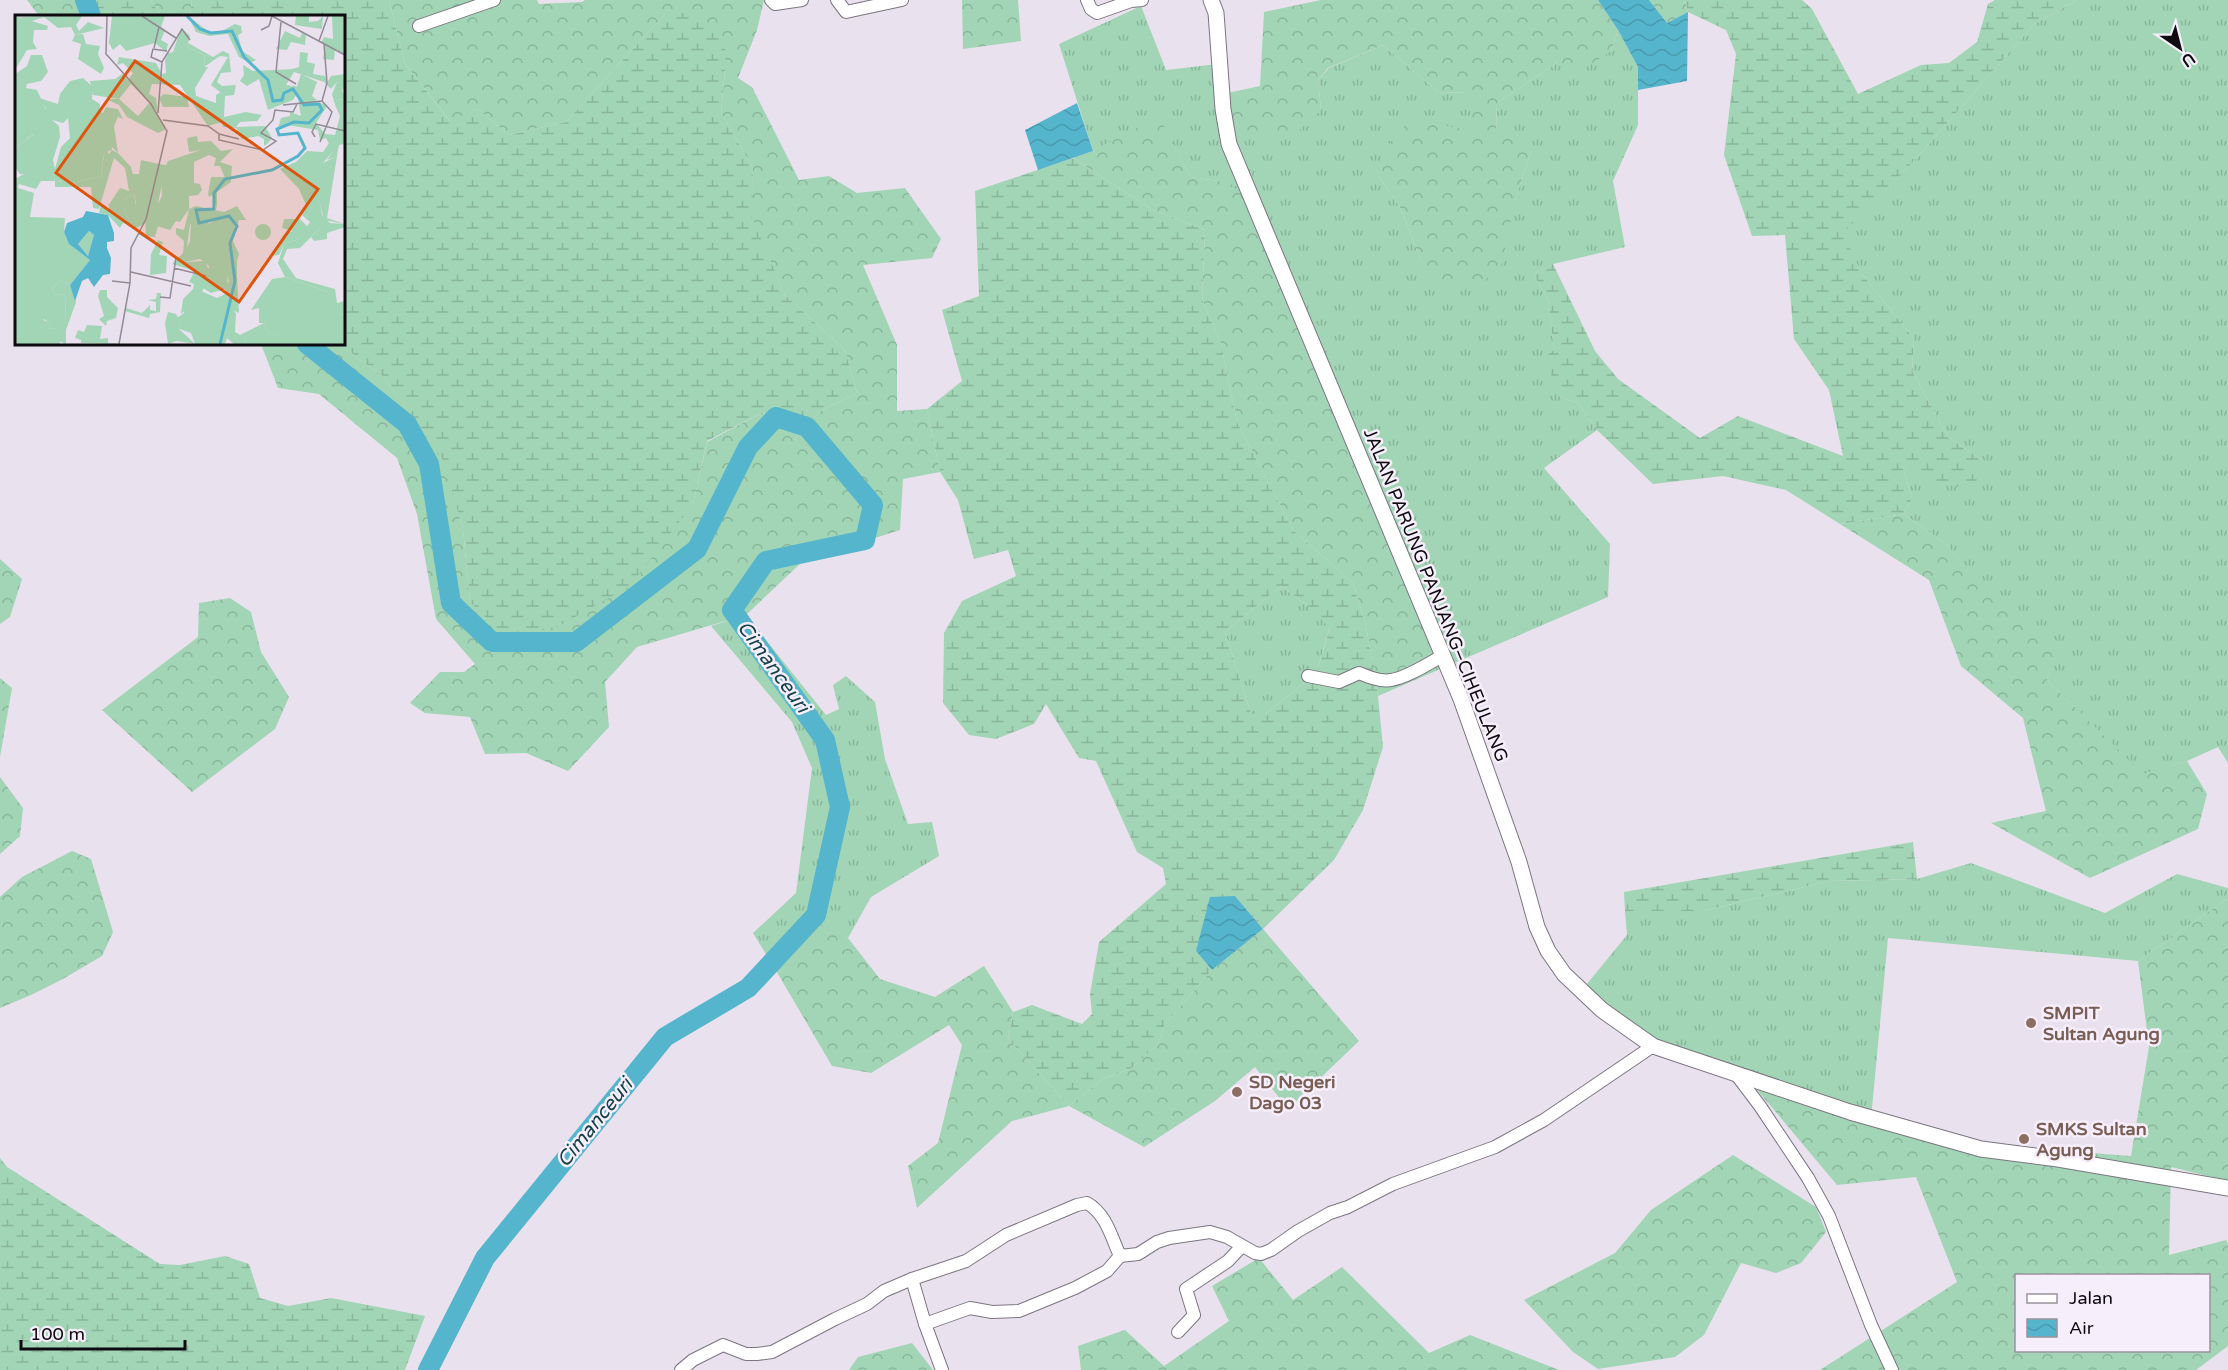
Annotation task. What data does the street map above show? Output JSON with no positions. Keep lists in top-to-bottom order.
{
  "streets": {
    "street": ["JALAN PARUNG PANJANG–CIHEULANG"]
  },
  "water": ["Cimanceuri"],
  "places": ["SMPIT Sultan Agung", "SD Negeri Dago 03", "SMKS Sultan Agung"],
  "legend": ["Jalan", "Air"],
  "scale_bar": "100 m",
  "north": "bottom right"
}
